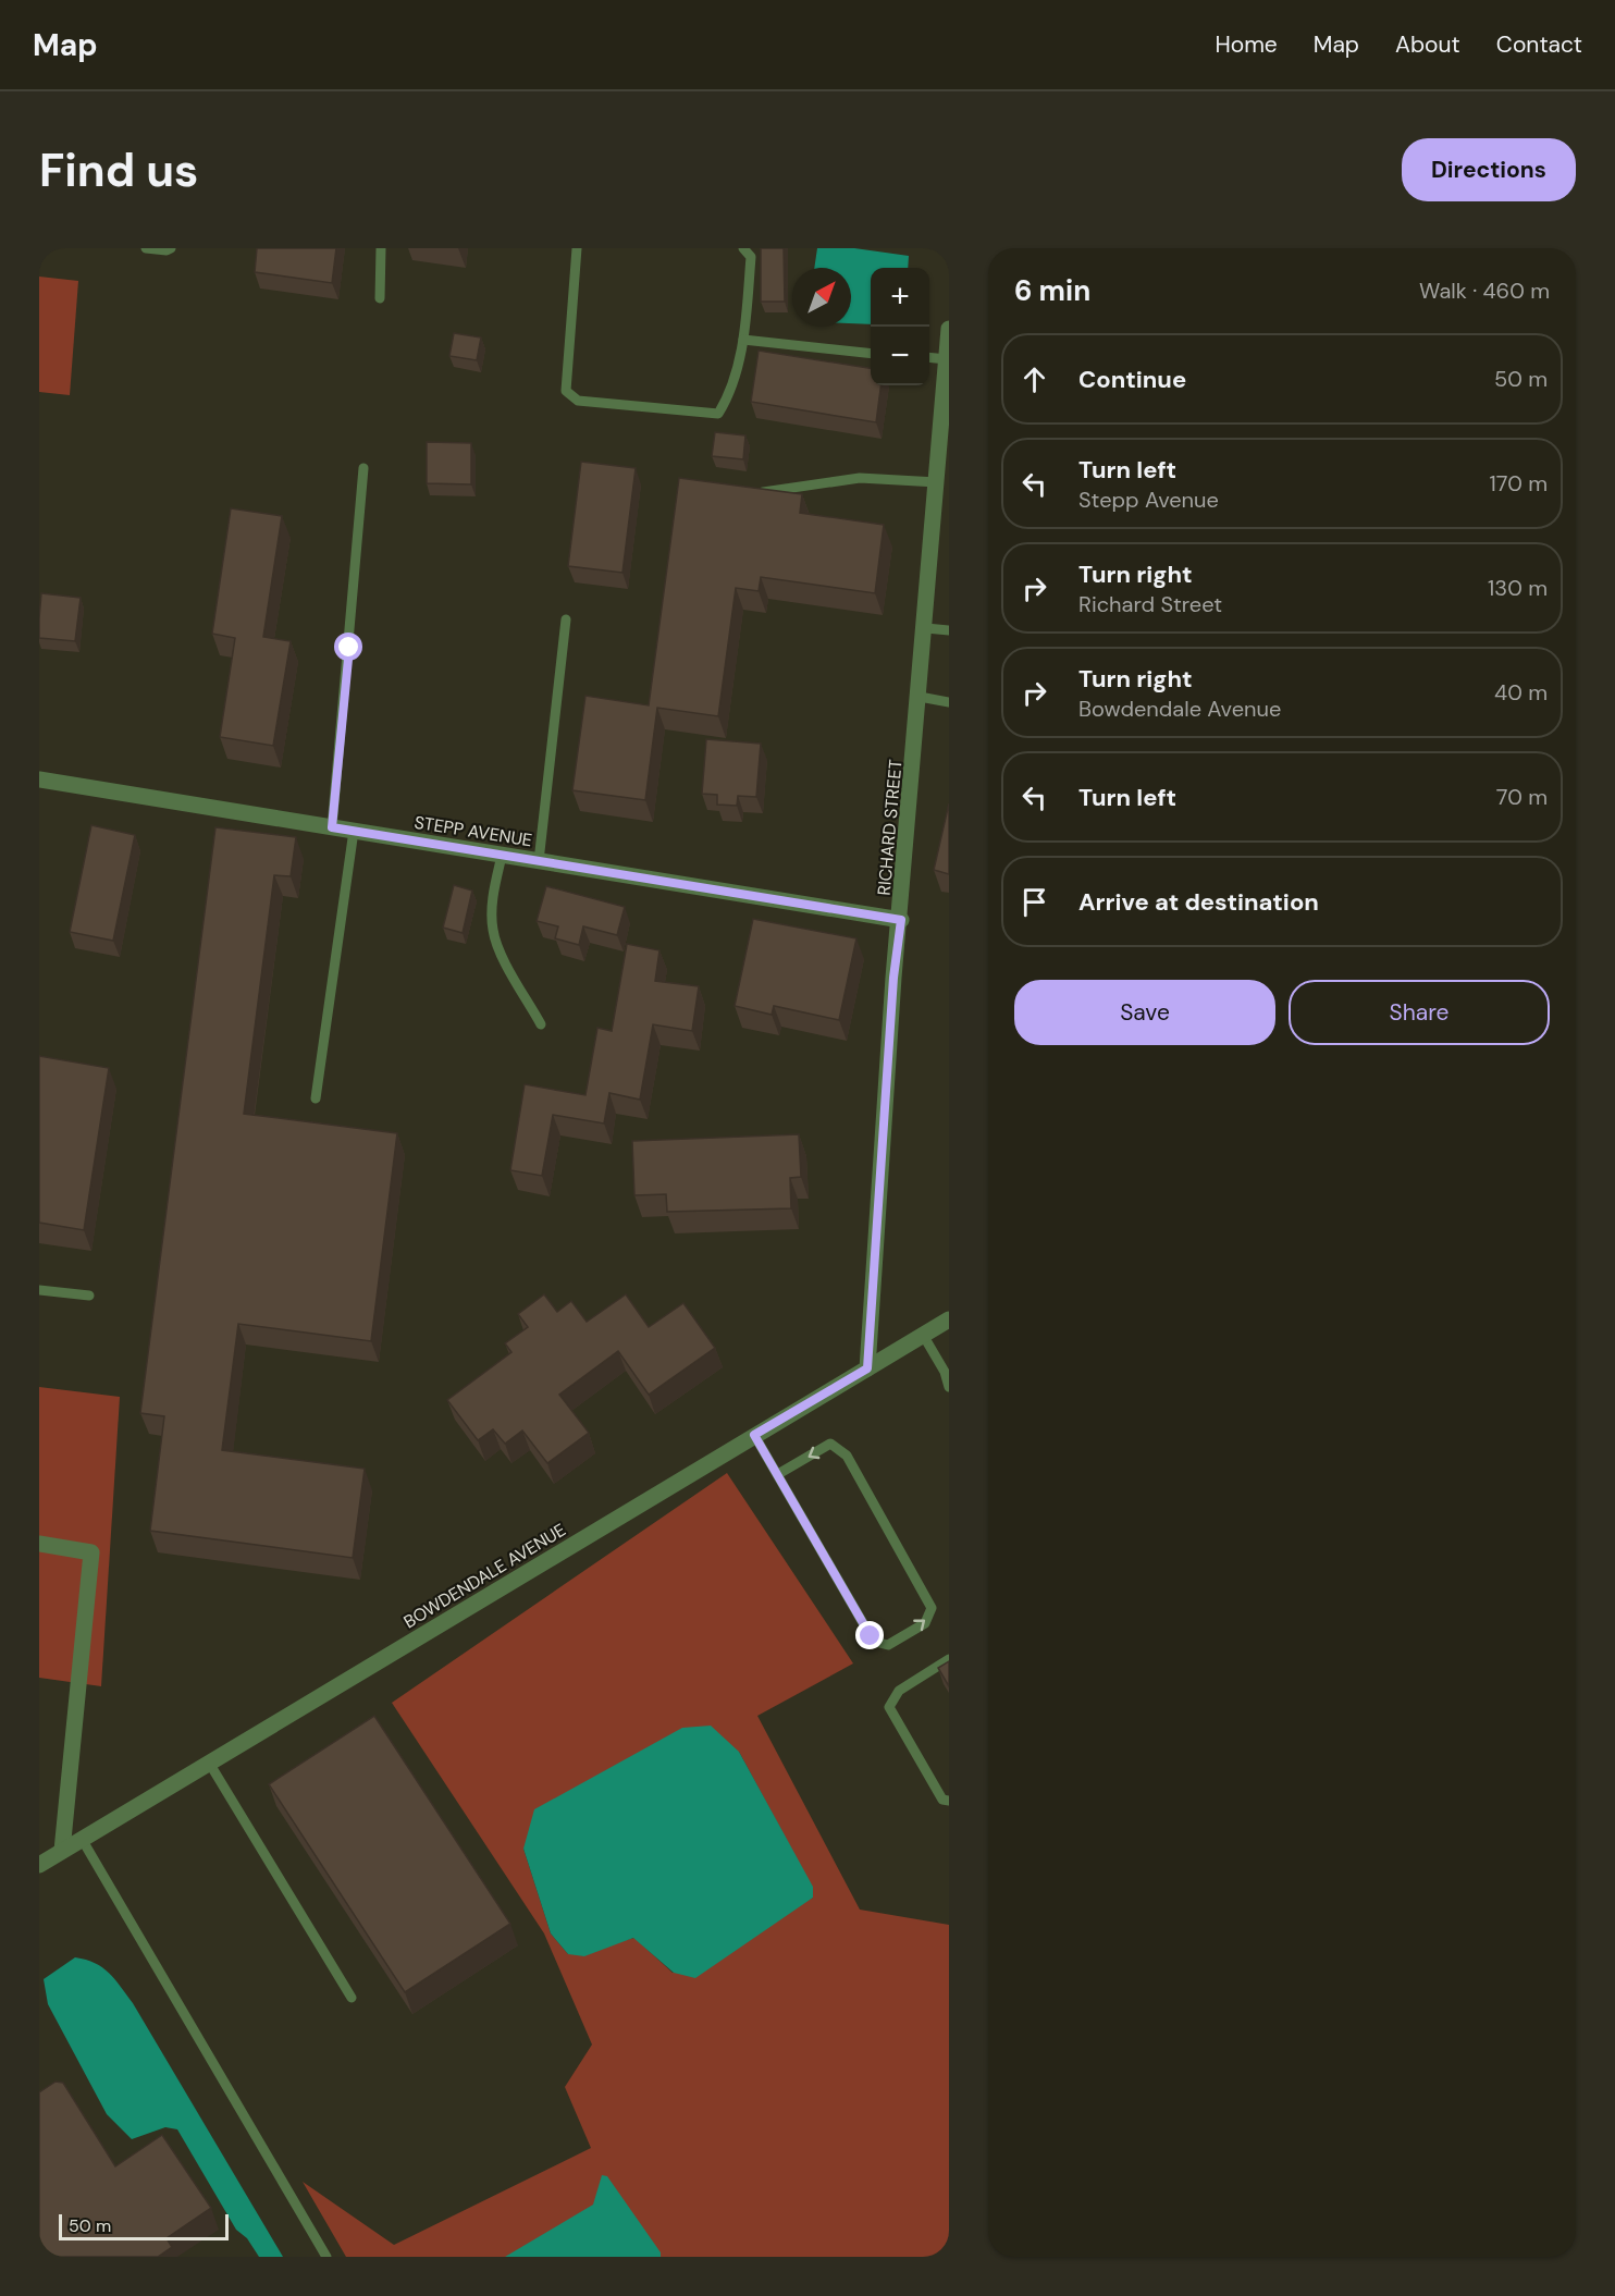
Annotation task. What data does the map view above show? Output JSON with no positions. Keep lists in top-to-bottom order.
{
  "streets": {
    "street": ["RICHARD STREET", "STEPP AVENUE", "BOWDENDALE AVENUE"]
  },
  "crossings": [
    ["RICHARD STREET", "STEPP AVENUE"],
    ["RICHARD STREET", "BOWDENDALE AVENUE"]
  ],
  "scale_bar": "50 m",
  "north": "top right",
  "page": {
    "header": "Map",
    "nav": [
      "Home",
      "Map",
      "About",
      "Contact"
    ],
    "buttons": [
      "Directions",
      ["Save", "Share"]
    ],
    "title": "Find us",
    "heading": ["6 min", "Walk · 460 m"],
    "map_buttons": ["+", "−"],
    "list": [
      ["Continue", "50 m"],
      ["Turn left", "Stepp Avenue", "170 m"],
      ["Turn right", "Richard Street", "130 m"],
      ["Turn right", "Bowdendale Avenue", "40 m"],
      ["Turn left", "70 m"],
      "Arrive at destination"
    ],
    "scale": "50 m"
  }
}
